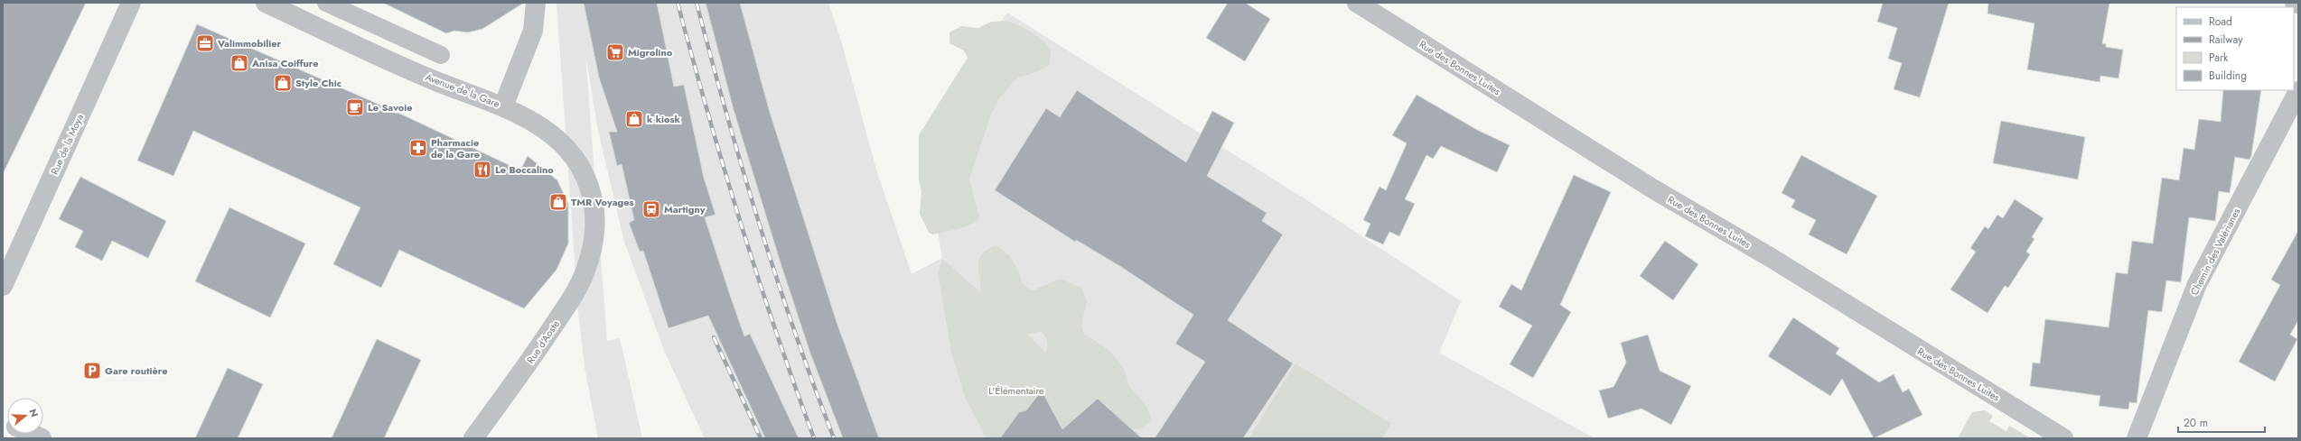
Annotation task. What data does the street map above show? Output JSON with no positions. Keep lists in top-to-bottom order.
{
  "streets": {
    "street": [
      "Rue des Bonnes Luites",
      "Avenue de la Gare",
      "Rue de la Moya",
      "Chemin des Valérianes",
      "Rue d'Aoste"
    ]
  },
  "crossings": [
    ["Avenue de la Gare", "Rue d'Aoste"]
  ],
  "parks": ["L'Élémentaire"],
  "places": {
    "office": ["Valimmobilier"],
    "supermarket": ["Migrolino"],
    "shop": [
      "Anisa Coiffure",
      "Style Chic",
      "k kiosk",
      "TMR Voyages"
    ],
    "cafe": ["Le Savoie"],
    "pharmacy": ["Pharmacie de la Gare"],
    "restaurant": ["Le Boccalino"],
    "station": ["Martigny"],
    "parking": ["Gare routière"]
  },
  "legend": [
    "Road",
    "Railway",
    "Park",
    "Building"
  ],
  "scale_bar": "20 m",
  "north": "right"
}
